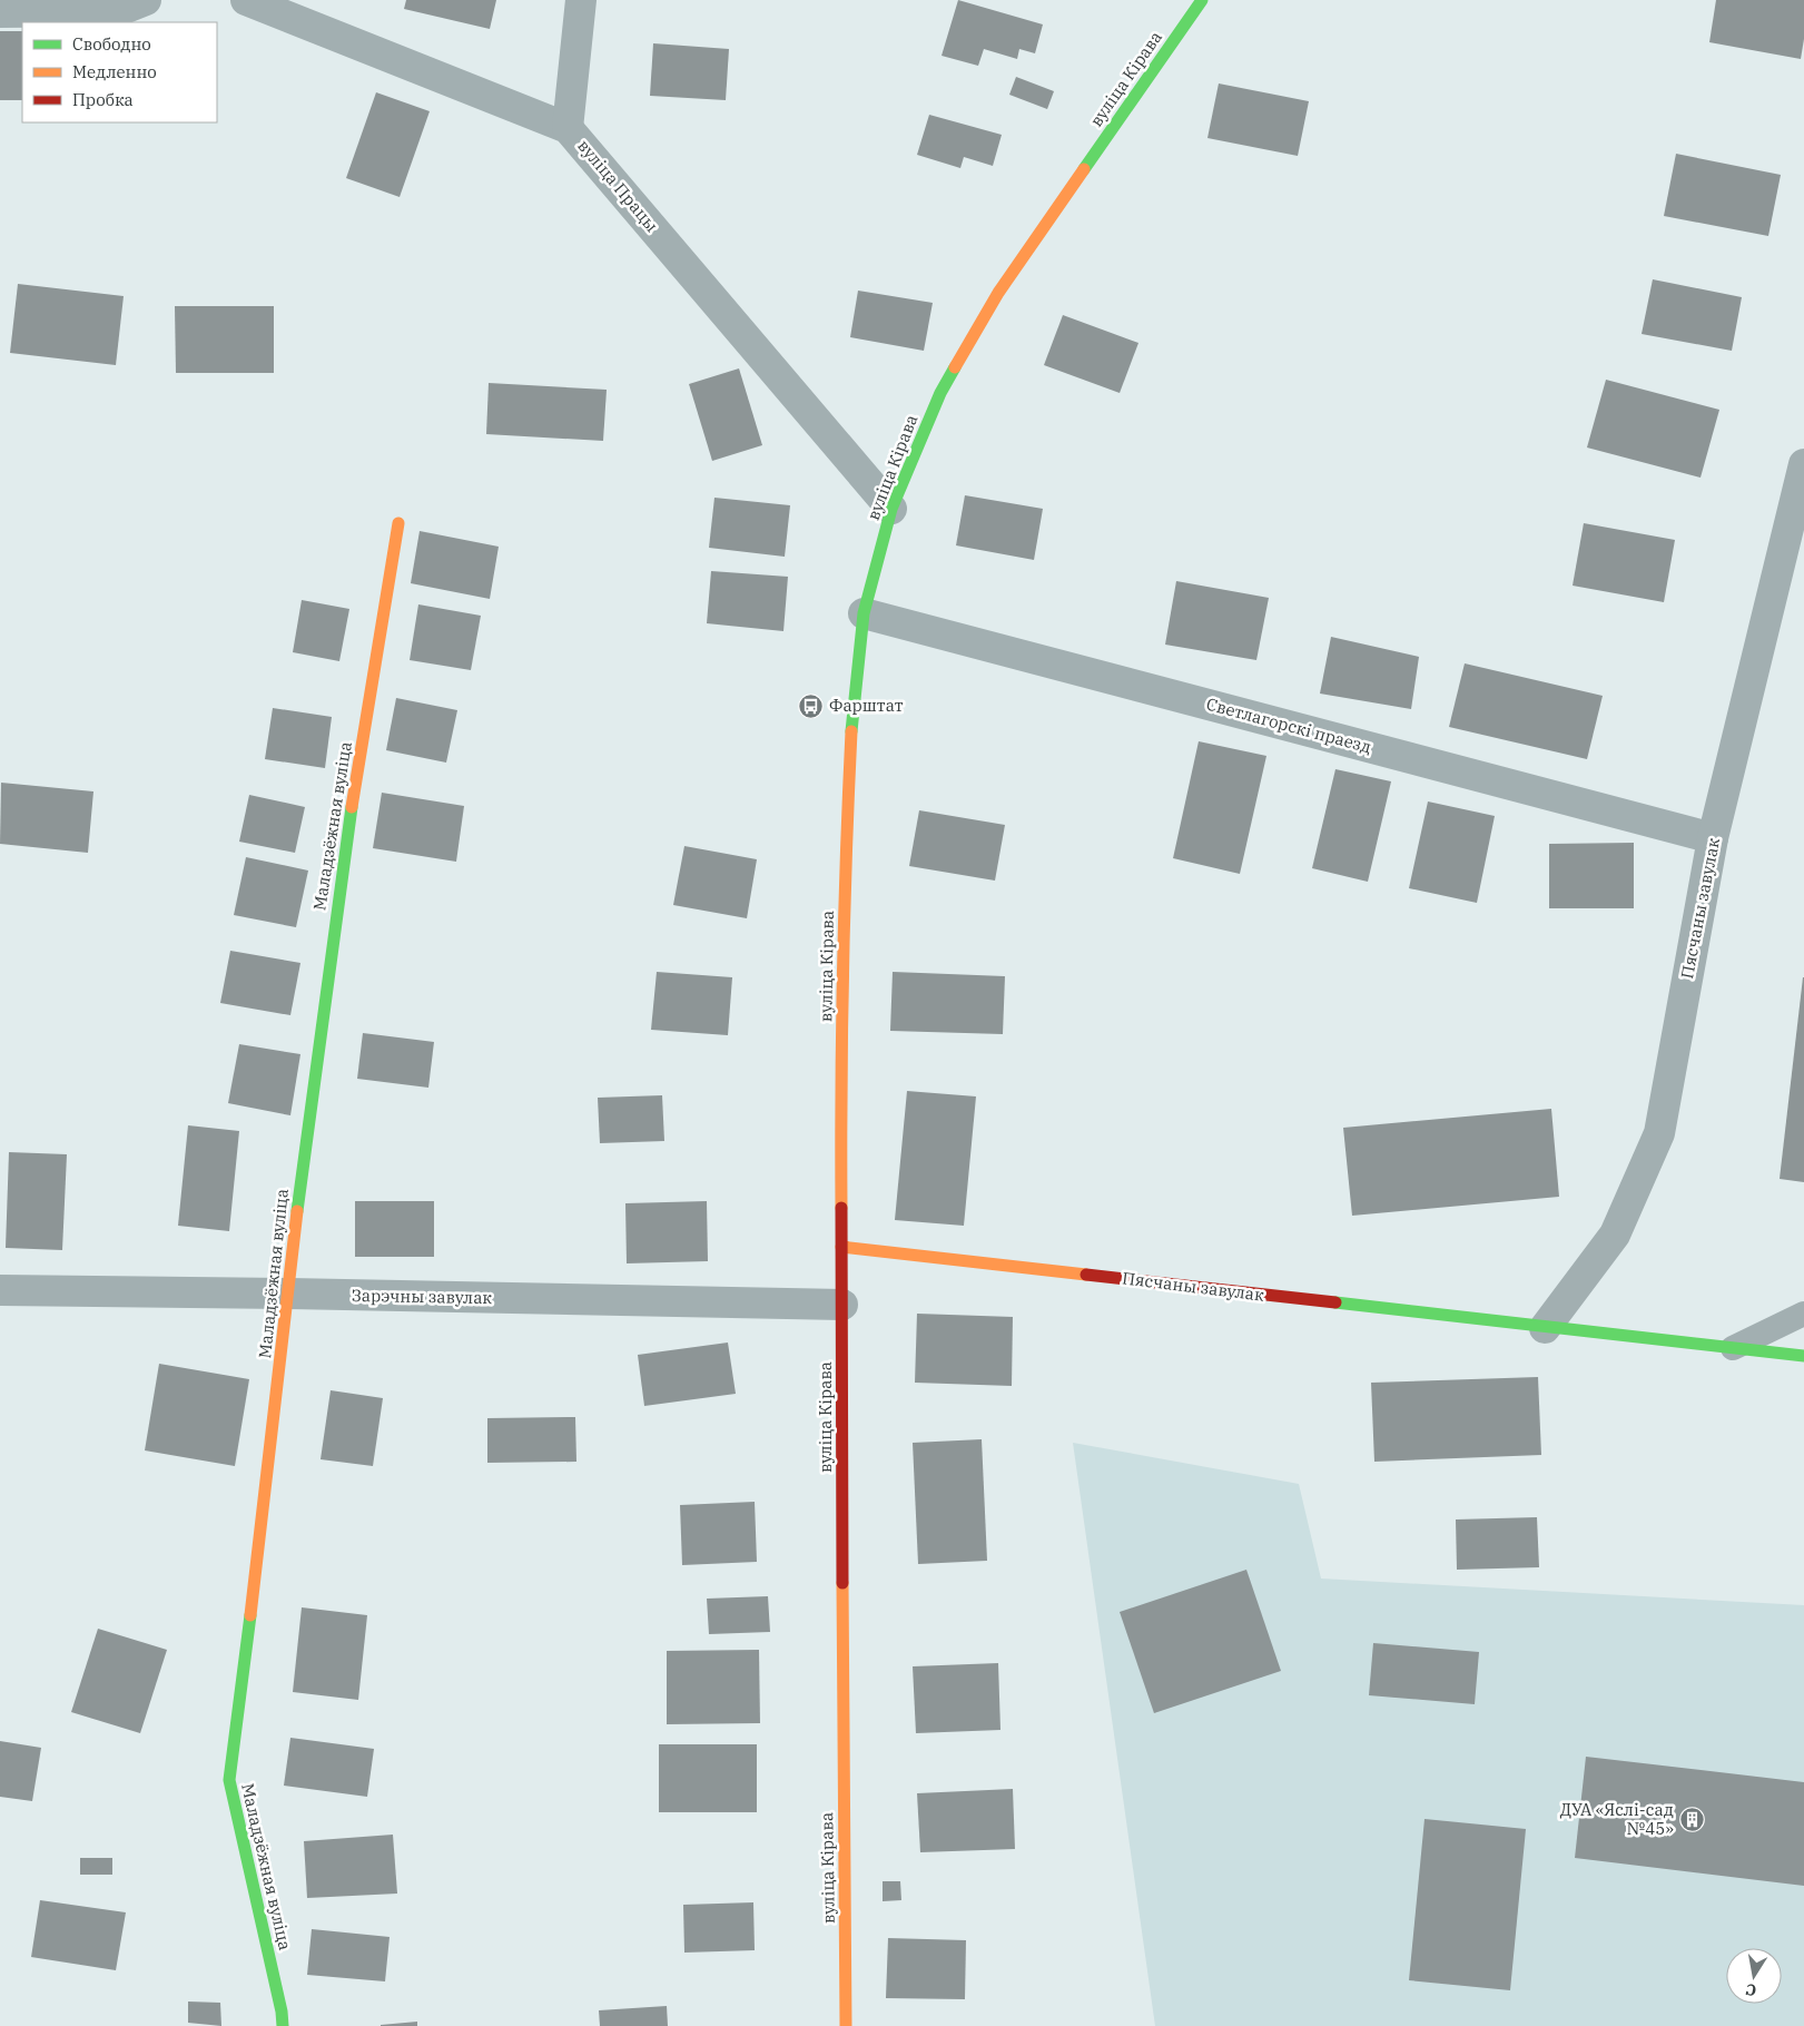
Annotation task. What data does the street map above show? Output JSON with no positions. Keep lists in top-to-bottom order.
{
  "streets": {
    "street": [
      "вуліца Кірава",
      "вуліца Працы",
      "Светлагорскі праезд",
      "Маладзёжная вуліца",
      "Пясчаны завулак",
      "Зарэчны завулак"
    ]
  },
  "crossings": [
    ["вуліца Кірава", "вуліца Працы"],
    ["вуліца Кірава", "Светлагорскі праезд"],
    ["вуліца Кірава", "Пясчаны завулак"],
    ["вуліца Кірава", "Зарэчны завулак"],
    ["Светлагорскі праезд", "Пясчаны завулак"],
    ["Маладзёжная вуліца", "Зарэчны завулак"]
  ],
  "places": {
    "bus stop": ["Фарштат"],
    "building": ["ДУА «Яслі-сад №45»"]
  },
  "legend": ["Свободно", "Медленно", "Пробка"],
  "north": "bottom"
}
